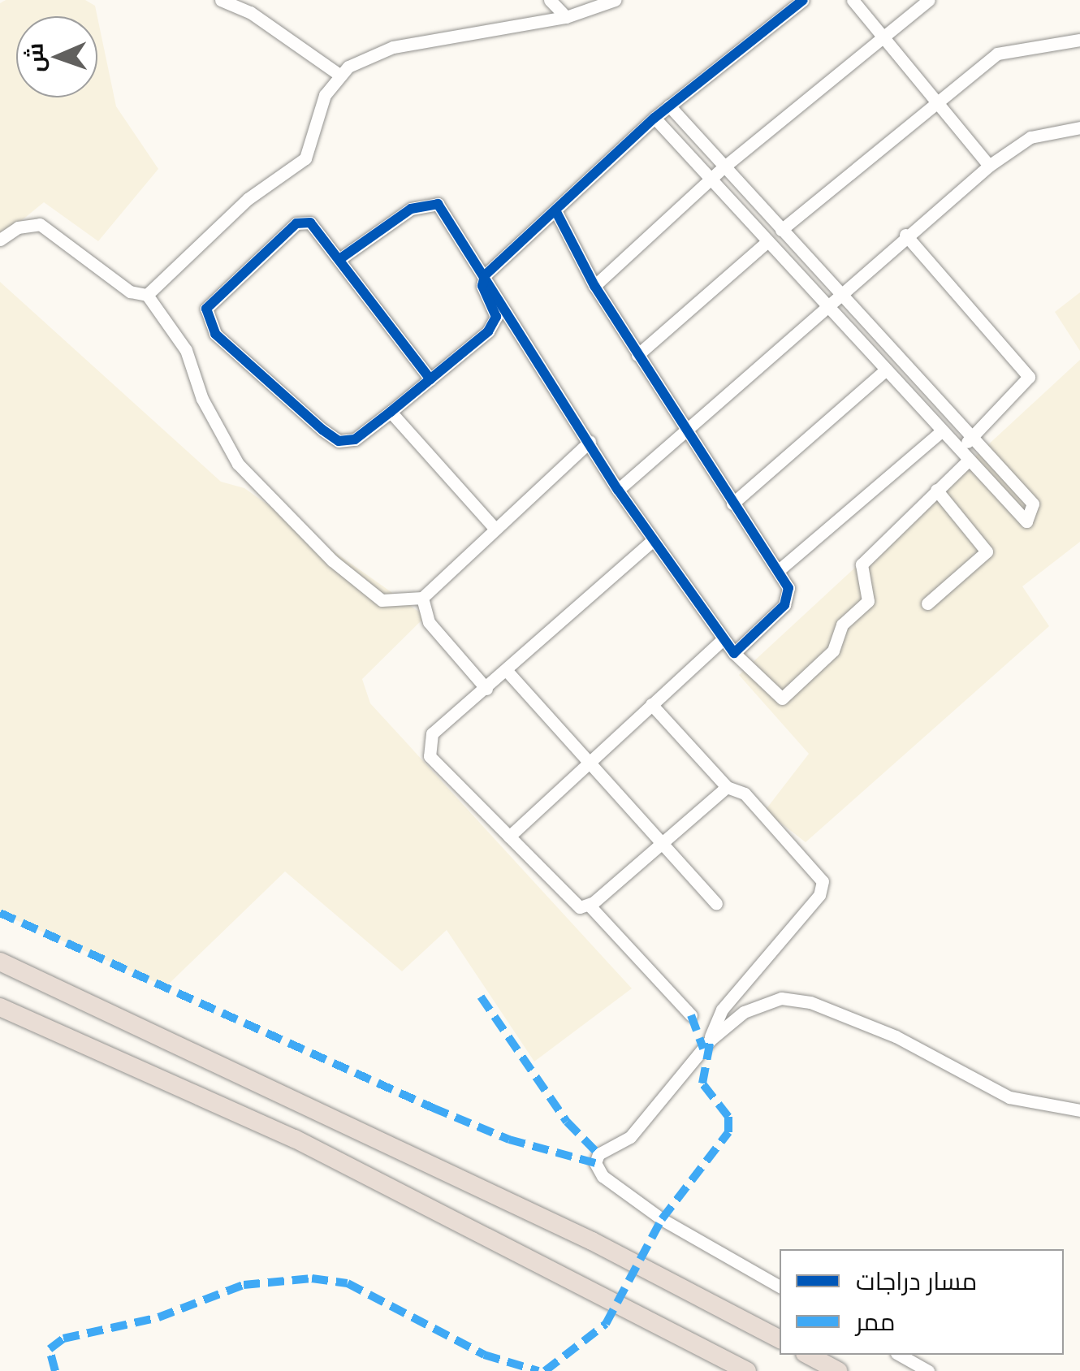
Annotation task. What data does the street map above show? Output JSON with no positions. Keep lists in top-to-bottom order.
{
  "legend": ["مسار دراجات", "ممر"],
  "north": "left"
}
